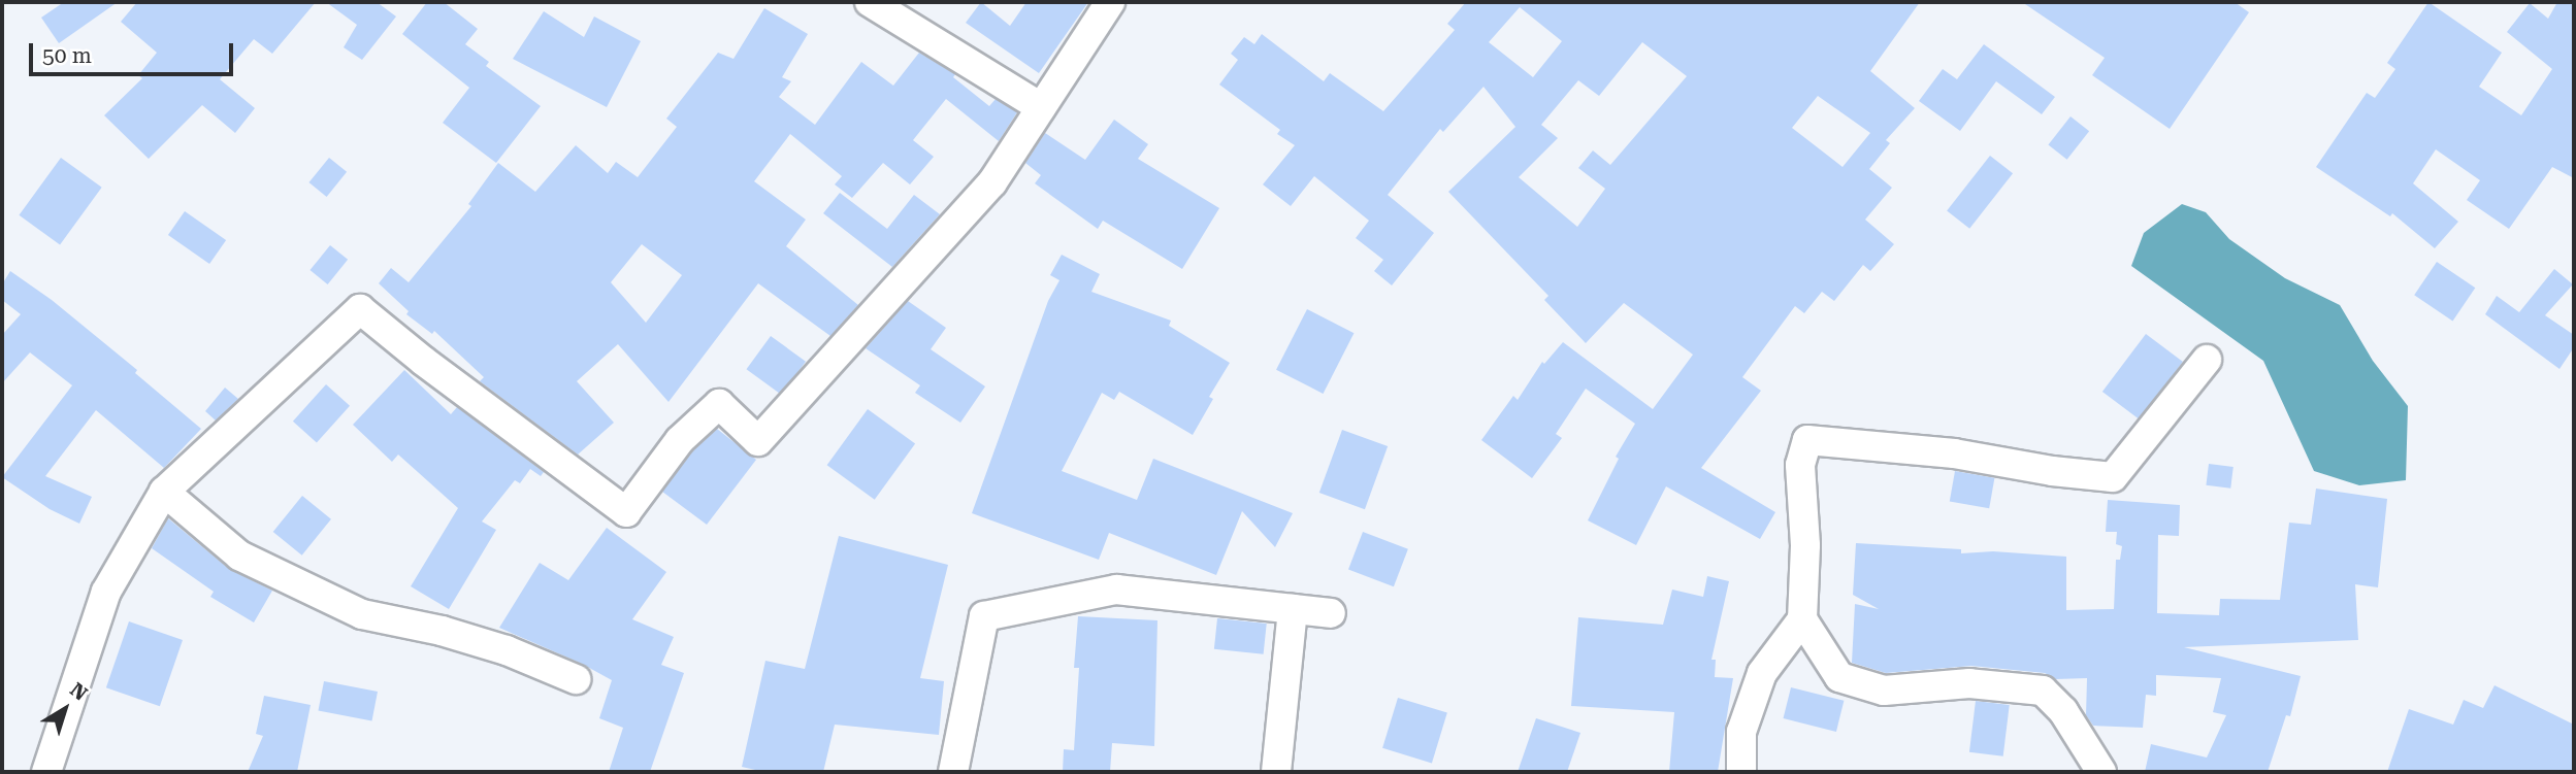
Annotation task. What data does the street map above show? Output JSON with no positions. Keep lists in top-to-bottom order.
{
  "scale_bar": "50 m",
  "north": "top right"
}
